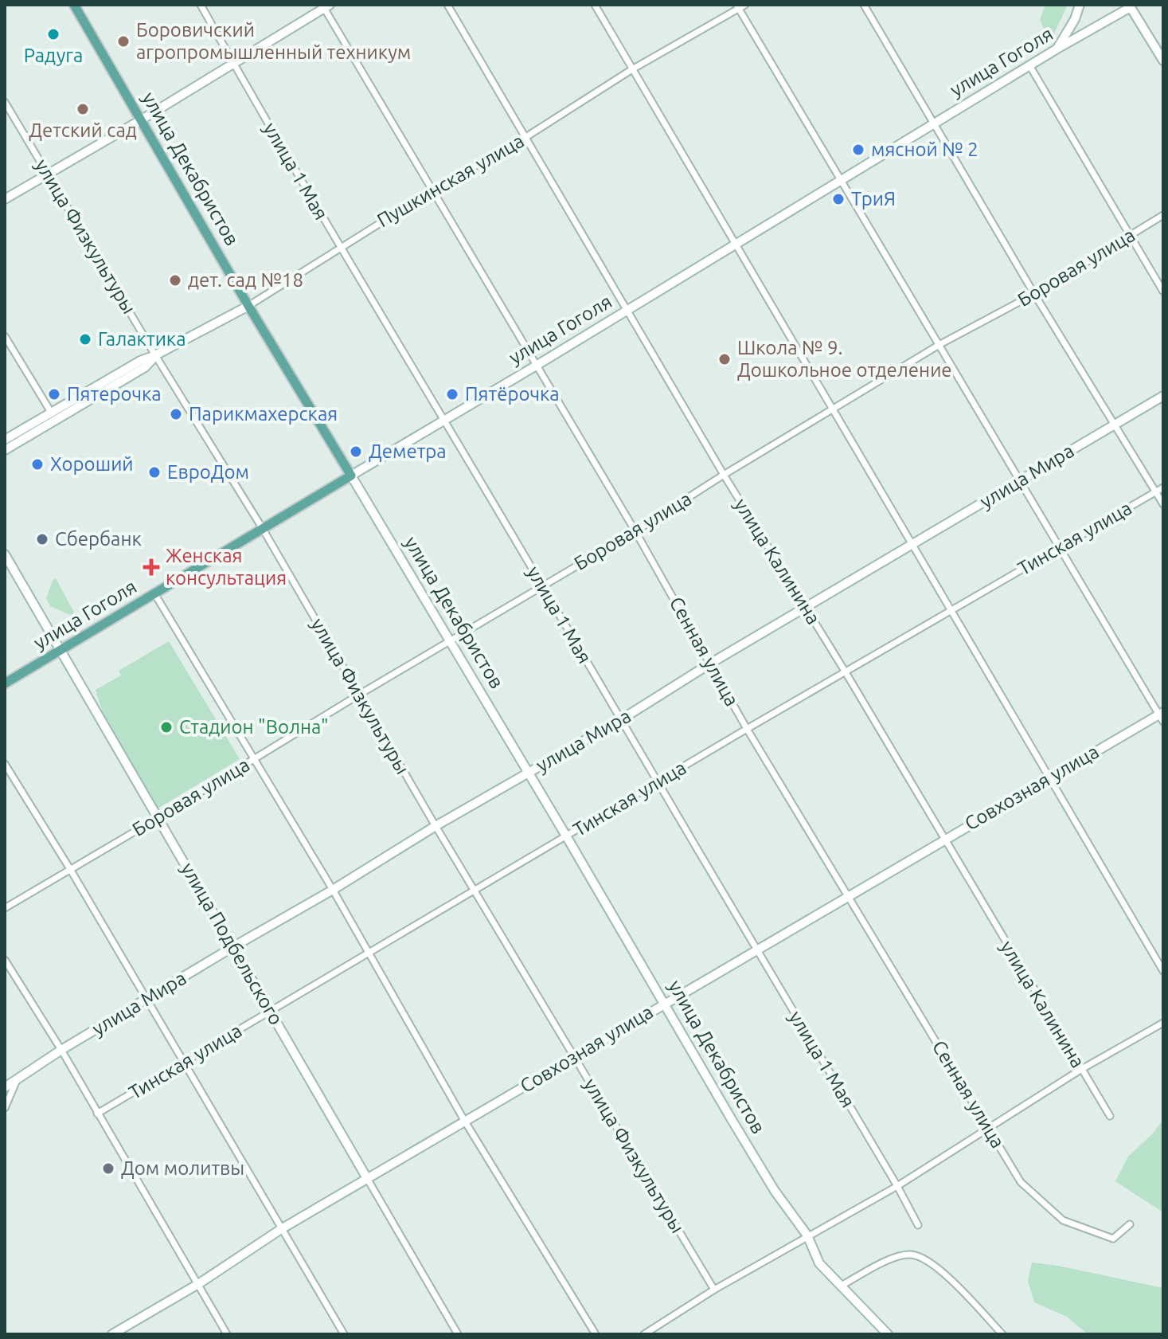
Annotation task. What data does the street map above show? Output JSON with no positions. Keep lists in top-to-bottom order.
{
  "streets": {
    "main road": [
      "улица Гоголя",
      "улица Декабристов",
      "Пушкинская улица",
      "улица Мира",
      "Совхозная улица",
      "улица Подбельского"
    ],
    "street": [
      "улица 1 Мая",
      "улица Физкультуры",
      "Боровая улица",
      "Тинская улица",
      "улица Калинина",
      "Сенная улица"
    ]
  },
  "crossings": [
    ["улица Гоголя", "улица Декабристов"],
    ["улица Гоголя", "улица 1 Мая"],
    ["улица Гоголя", "улица Физкультуры"],
    ["улица Гоголя", "улица Калинина"],
    ["улица Гоголя", "Сенная улица"],
    ["улица Гоголя", "улица Подбельского"],
    ["улица Декабристов", "Пушкинская улица"],
    ["улица Декабристов", "Боровая улица"],
    ["улица Декабристов", "улица Мира"],
    ["улица Декабристов", "Тинская улица"],
    ["улица Декабристов", "Совхозная улица"],
    ["улица 1 Мая", "Пушкинская улица"],
    ["улица 1 Мая", "Боровая улица"],
    ["улица 1 Мая", "улица Мира"],
    ["улица 1 Мая", "Тинская улица"],
    ["улица 1 Мая", "Совхозная улица"],
    ["Пушкинская улица", "улица Физкультуры"],
    ["Пушкинская улица", "улица Калинина"],
    ["Пушкинская улица", "Сенная улица"],
    ["улица Физкультуры", "Боровая улица"],
    ["улица Физкультуры", "улица Мира"],
    ["улица Физкультуры", "Тинская улица"],
    ["улица Физкультуры", "Совхозная улица"],
    ["Боровая улица", "улица Калинина"],
    ["Боровая улица", "Сенная улица"],
    ["Боровая улица", "улица Подбельского"],
    ["улица Мира", "улица Калинина"],
    ["улица Мира", "Сенная улица"],
    ["улица Мира", "улица Подбельского"],
    ["Тинская улица", "улица Калинина"],
    ["Тинская улица", "Сенная улица"],
    ["Тинская улица", "улица Подбельского"],
    ["улица Калинина", "Совхозная улица"],
    ["Сенная улица", "Совхозная улица"],
    ["Совхозная улица", "улица Подбельского"]
  ],
  "places": {
    "other": [
      "Радуга",
      "Боровичский агропромышленный техникум",
      "Детский сад",
      "мясной № 2",
      "ТриЯ",
      "дет. сад №18",
      "Галактика",
      "Школа № 9. Дошкольное отделение",
      "Пятерочка",
      "Пятёрочка",
      "Парикмахерская",
      "Деметра",
      "Хороший",
      "ЕвроДом",
      "Сбербанк",
      "Стадион \"Волна\"",
      "Дом молитвы"
    ],
    "health": ["Женская консультация"]
  }
}
